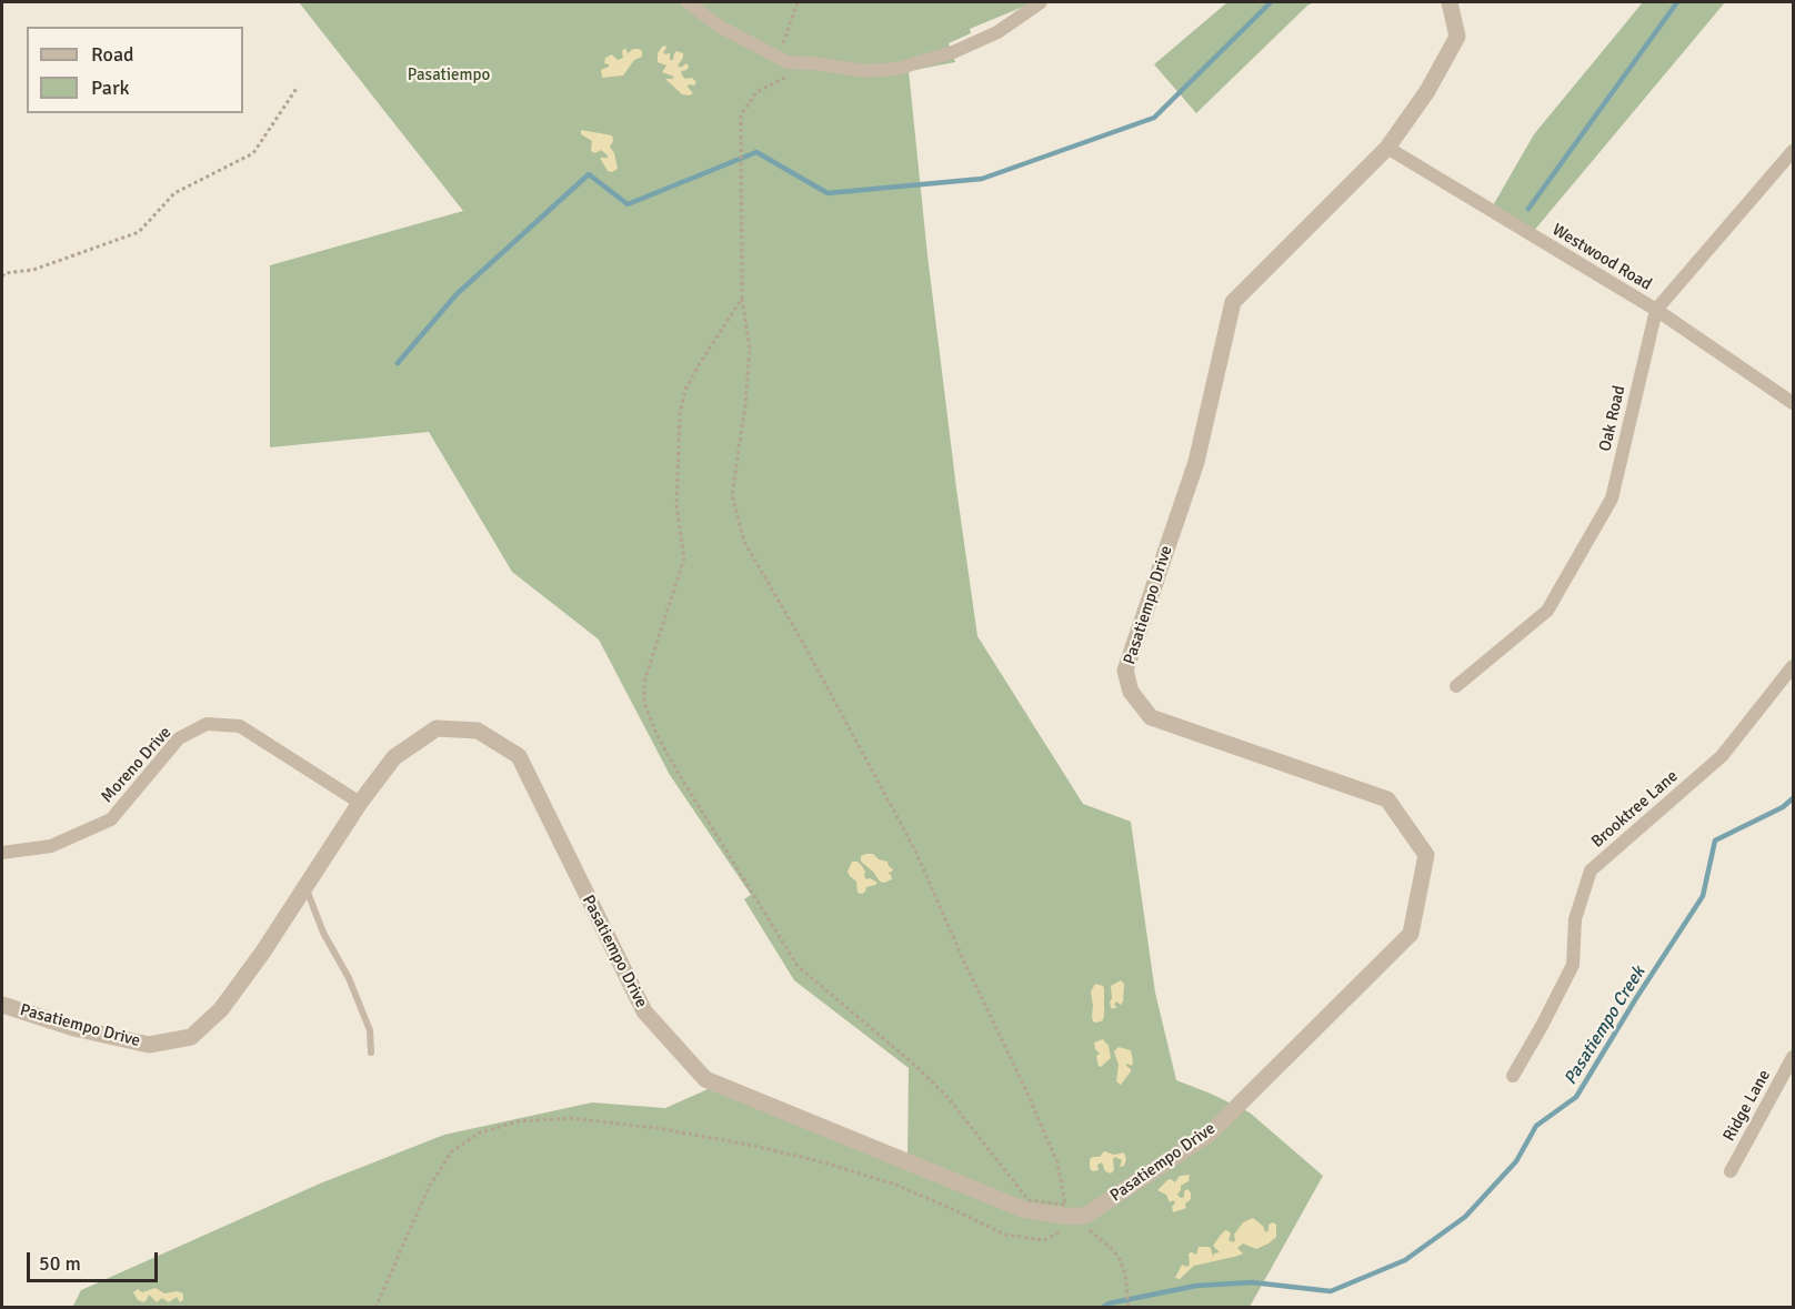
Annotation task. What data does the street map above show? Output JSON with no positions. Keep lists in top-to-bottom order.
{
  "streets": {
    "street": [
      "Westwood Road",
      "Oak Road",
      "Pasatiempo Drive",
      "Moreno Drive",
      "Brooktree Lane",
      "Ridge Lane"
    ]
  },
  "crossings": [
    ["Westwood Road", "Oak Road"],
    ["Westwood Road", "Pasatiempo Drive"],
    ["Pasatiempo Drive", "Moreno Drive"]
  ],
  "water": ["Pasatiempo Creek"],
  "parks": ["Pasatiempo"],
  "legend": ["Road", "Park"],
  "scale_bar": "50 m"
}
